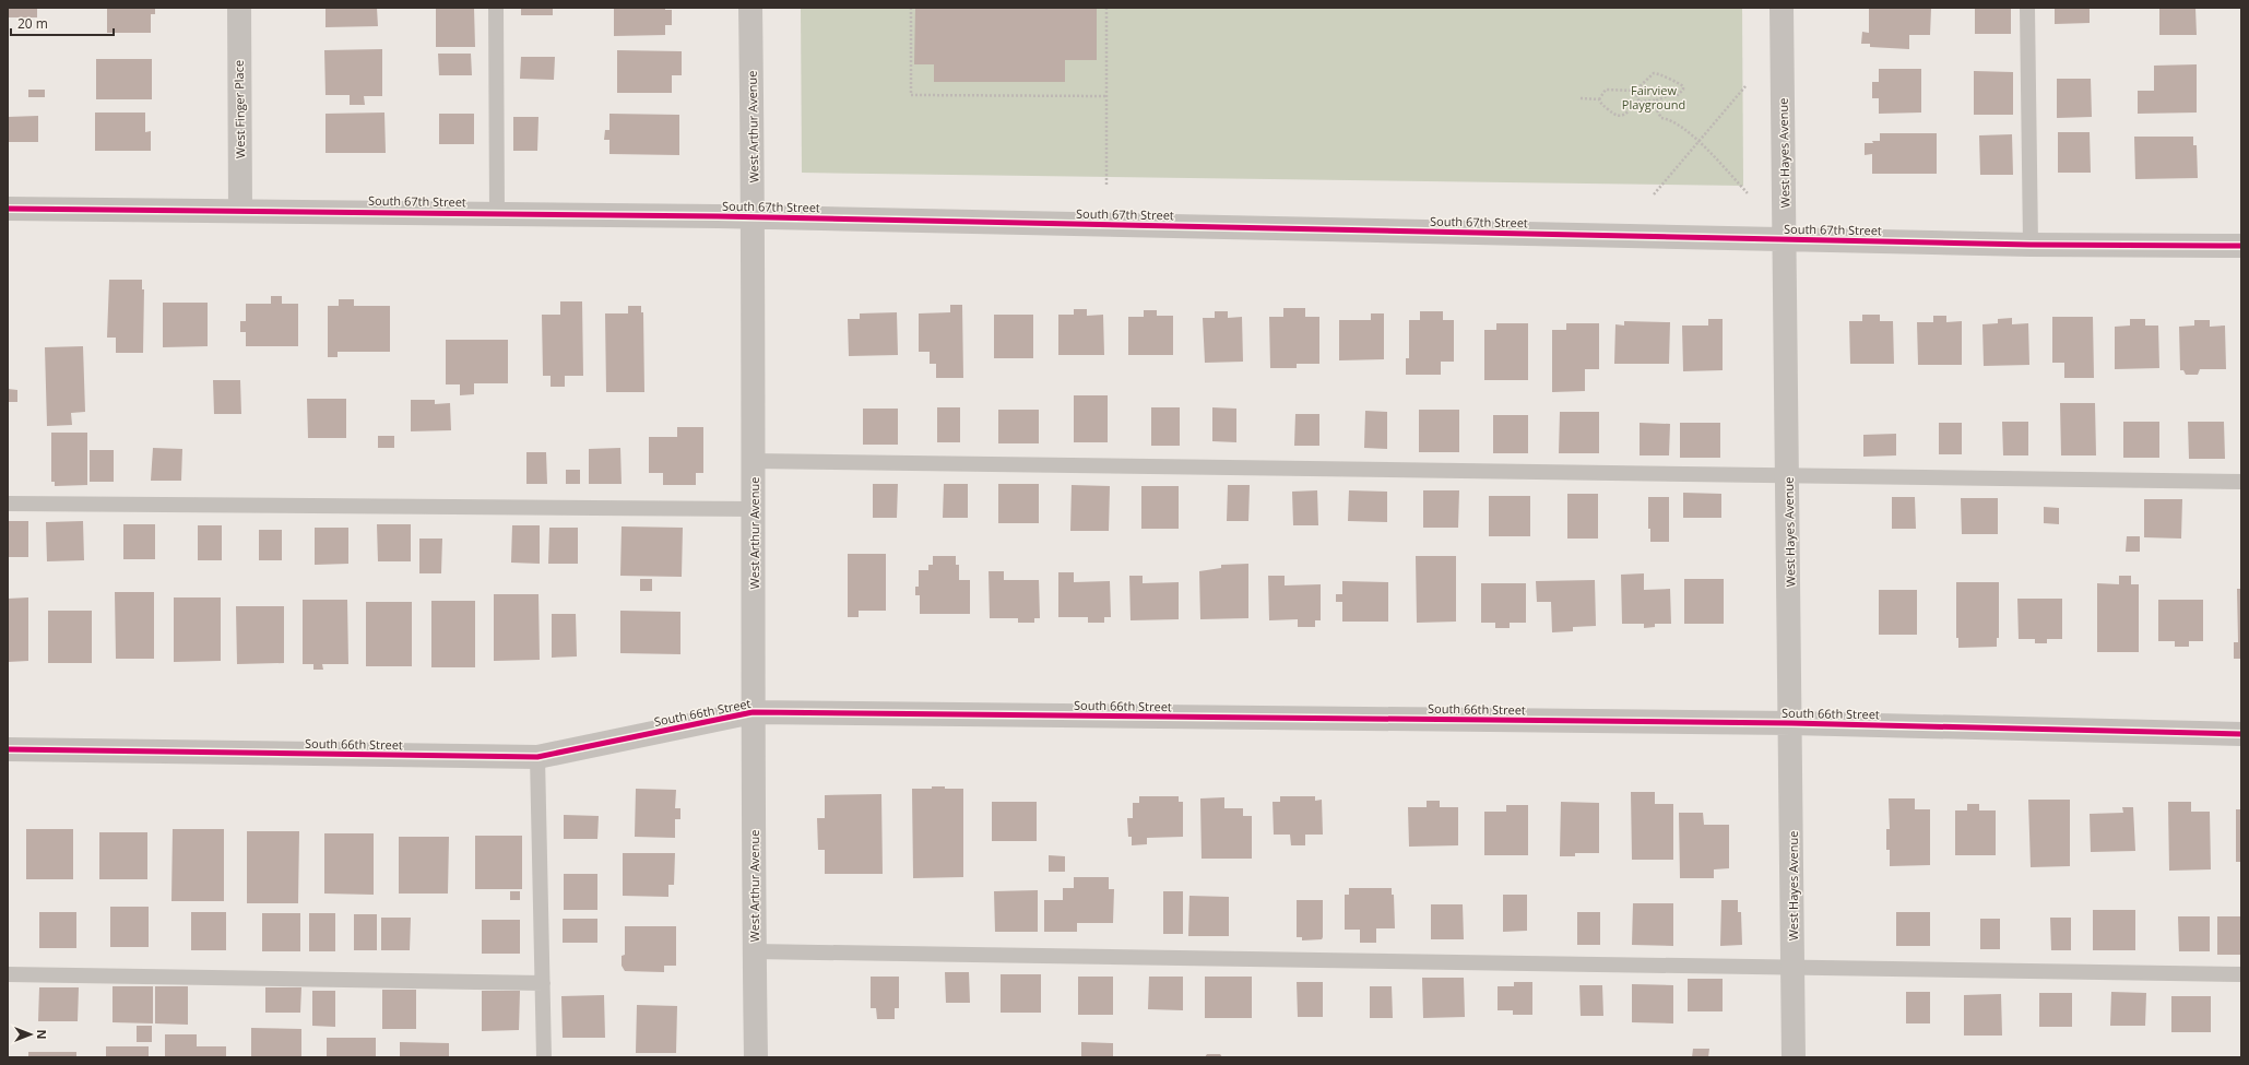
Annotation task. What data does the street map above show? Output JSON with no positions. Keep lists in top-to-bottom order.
{
  "streets": {
    "street": [
      "West Finger Place",
      "West Arthur Avenue",
      "West Hayes Avenue",
      "South 67th Street",
      "South 66th Street"
    ]
  },
  "crossings": [
    ["West Finger Place", "South 67th Street"],
    ["West Arthur Avenue", "South 67th Street"],
    ["West Arthur Avenue", "South 66th Street"],
    ["West Hayes Avenue", "South 67th Street"],
    ["West Hayes Avenue", "South 66th Street"]
  ],
  "parks": ["Fairview Playground"],
  "scale_bar": "20 m",
  "north": "right"
}
